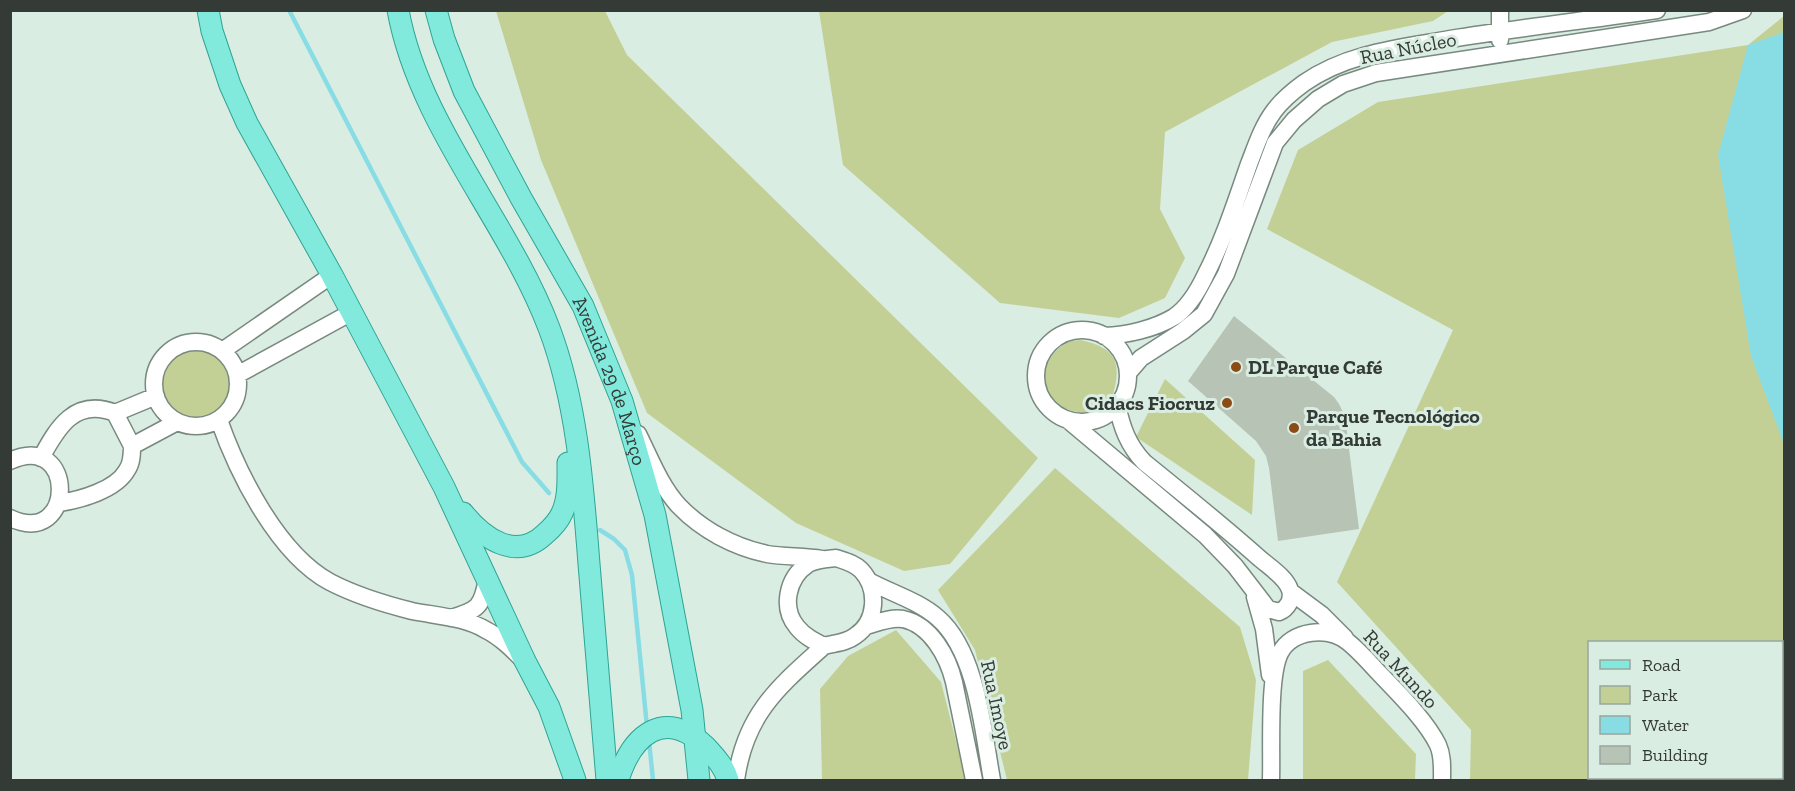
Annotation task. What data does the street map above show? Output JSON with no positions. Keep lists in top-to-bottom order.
{
  "streets": {
    "main road": ["Avenida 29 de Março"],
    "street": ["Rua Núcleo", "Rua Mundo", "Rua Imoye"]
  },
  "places": ["DL Parque Café", "Cidacs Fiocruz", "Parque Tecnológico da Bahia"],
  "legend": [
    "Road",
    "Park",
    "Water",
    "Building"
  ]
}
